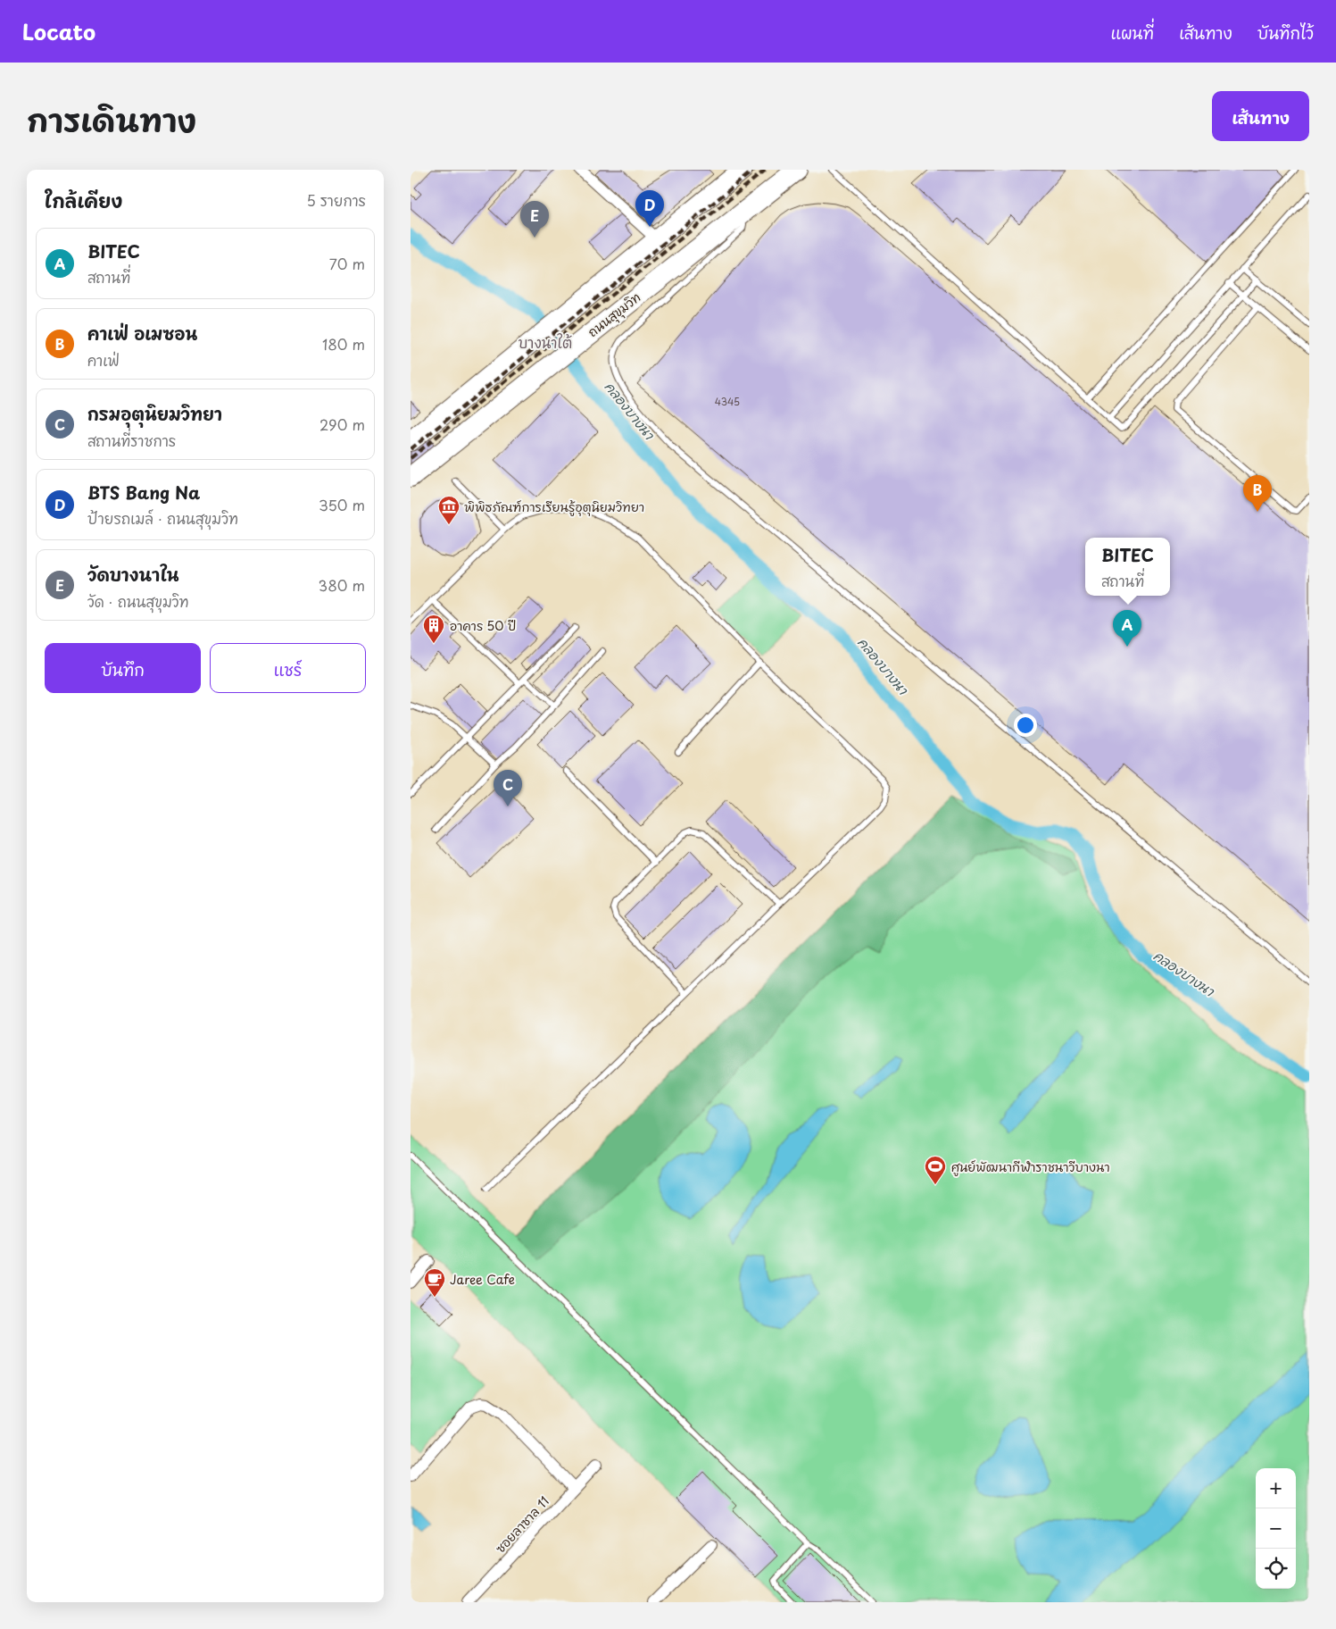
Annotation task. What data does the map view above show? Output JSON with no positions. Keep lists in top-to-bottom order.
{
  "streets": {
    "highway": ["ถนนสุขุมวิท"],
    "street": ["ซอยลาซาล 11"]
  },
  "districts": ["บางนาใต้"],
  "water": ["คลองบางนา"],
  "places": {
    "museum": ["พิพิธภัณฑ์การเรียนรู้อุตุนิยมวิทยา"],
    "building": ["อาคาร 50 ปี"],
    "sports": ["ศูนย์พัฒนากีฬาราชนาวีบางนา"],
    "cafe": ["Jaree Cafe"]
  },
  "house_numbers": ["4345"],
  "page": {
    "header": "Locato",
    "nav": ["แผนที่", "เส้นทาง", "บันทึกไว้"],
    "title": "การเดินทาง",
    "buttons": [
      "เส้นทาง",
      ["บันทึก", "แชร์"]
    ],
    "heading": ["ใกล้เคียง", "5 รายการ"],
    "pins": [
      "D",
      "E",
      "B",
      "A",
      "C"
    ],
    "list": [
      {
        "mark": "A",
        "name": "BITEC",
        "note": "สถานที่",
        "value": "70 m"
      },
      {
        "mark": "B",
        "name": "คาเฟ่ อเมซอน",
        "note": "คาเฟ่",
        "value": "180 m"
      },
      {
        "mark": "C",
        "name": "กรมอุตุนิยมวิทยา",
        "note": "สถานที่ราชการ",
        "value": "290 m"
      },
      {
        "mark": "D",
        "name": "BTS Bang Na",
        "note": "ป้ายรถเมล์ · ถนนสุขุมวิท",
        "value": "350 m"
      },
      {
        "mark": "E",
        "name": "วัดบางนาใน",
        "note": "วัด · ถนนสุขุมวิท",
        "value": "380 m"
      }
    ],
    "popup": ["BITEC", "สถานที่"],
    "map_buttons": ["+", "−"]
  }
}
